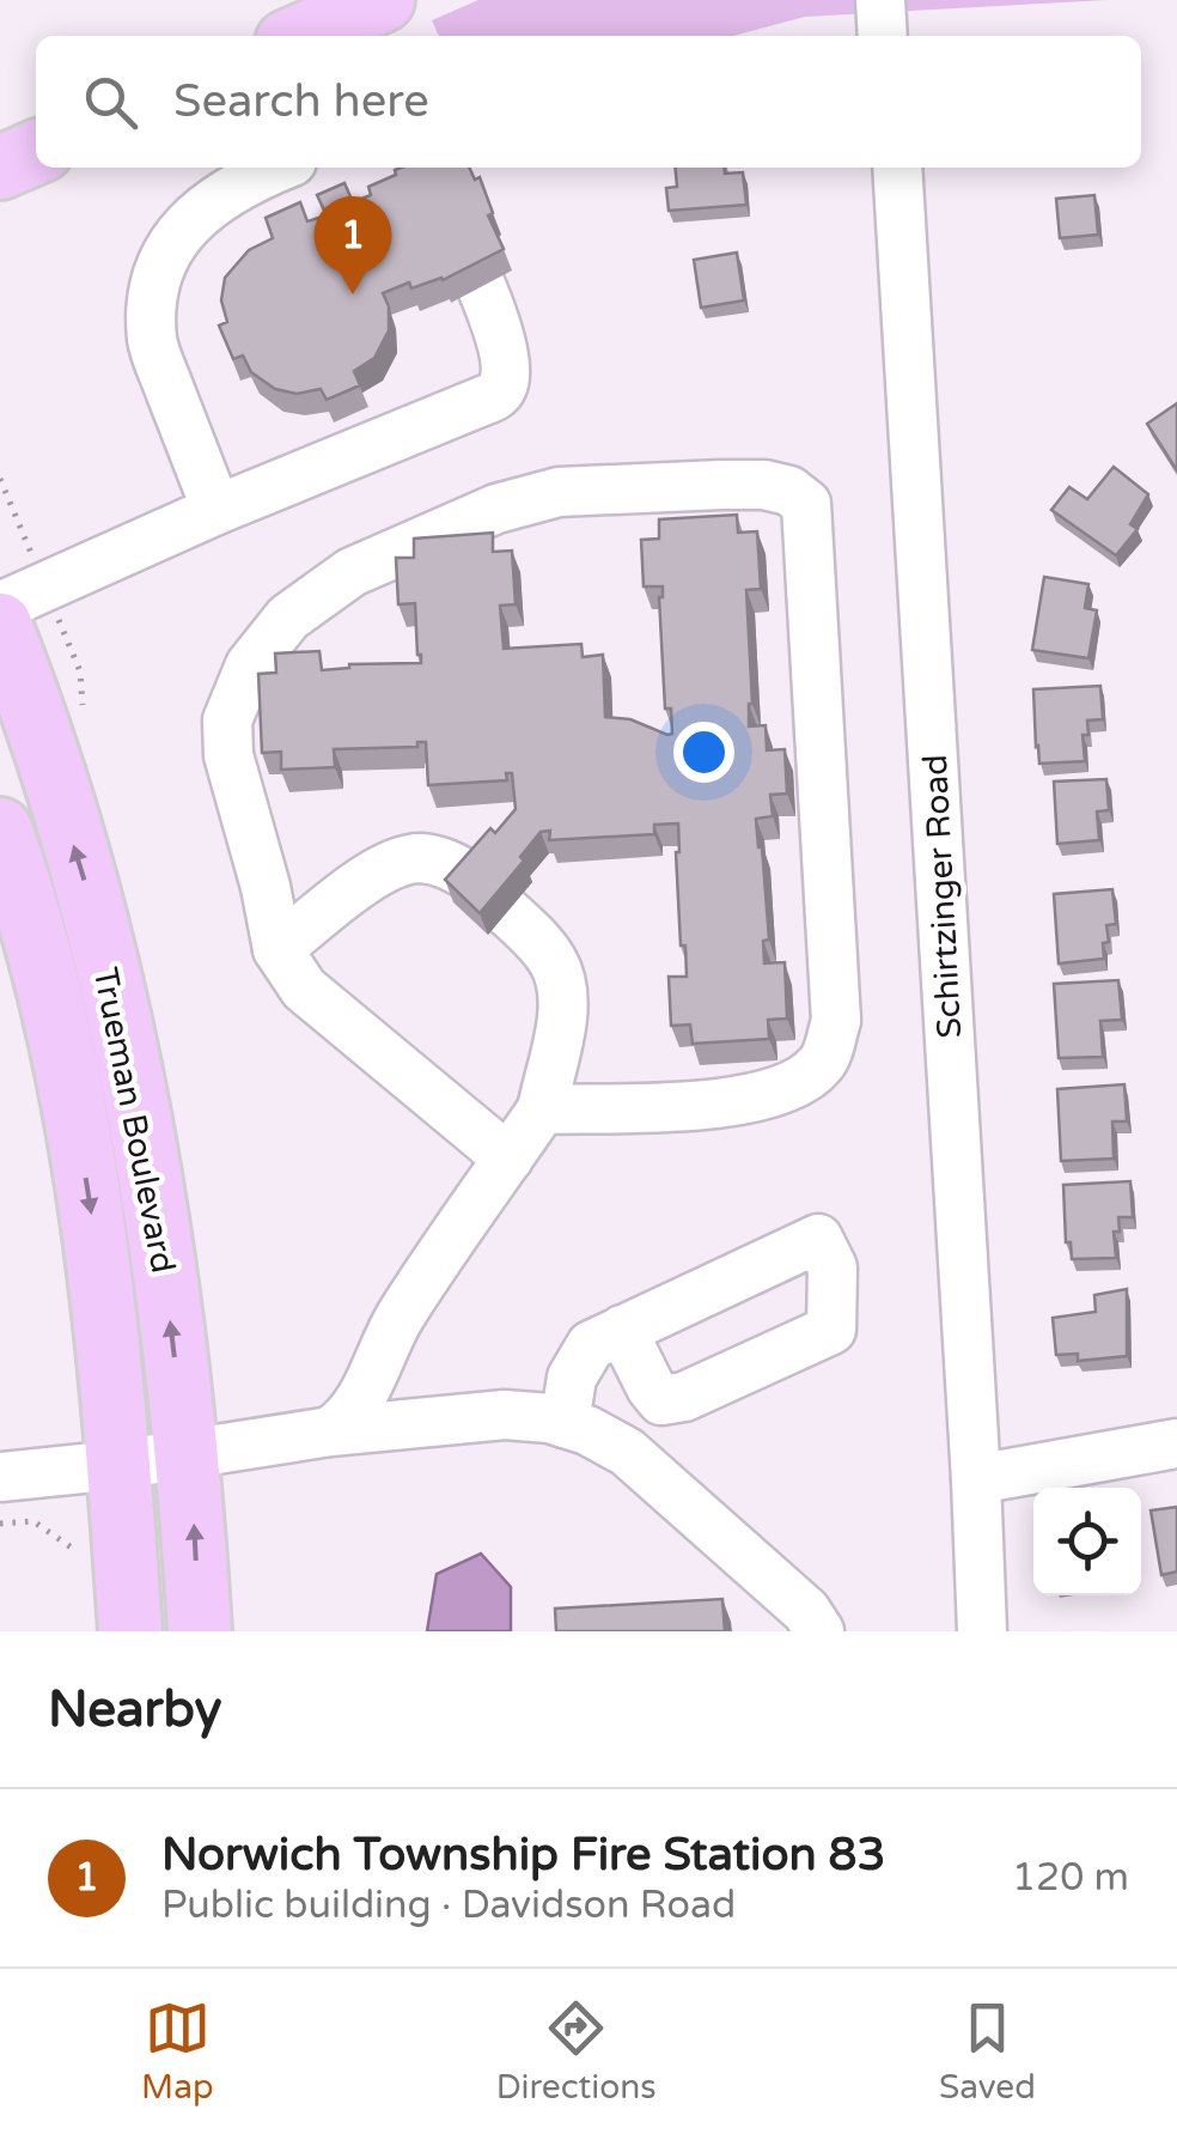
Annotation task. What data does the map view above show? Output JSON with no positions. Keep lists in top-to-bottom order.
{
  "streets": {
    "main road": ["Trueman Boulevard"],
    "street": ["Schirtzinger Road"]
  },
  "page": {
    "search": "Search here",
    "pins": "1",
    "heading": "Nearby",
    "list": [
      {
        "mark": "1",
        "name": "Norwich Township Fire Station 83",
        "note": "Public building · Davidson Road",
        "value": "120 m"
      }
    ],
    "nav": ["Map", "Directions", "Saved"]
  }
}
